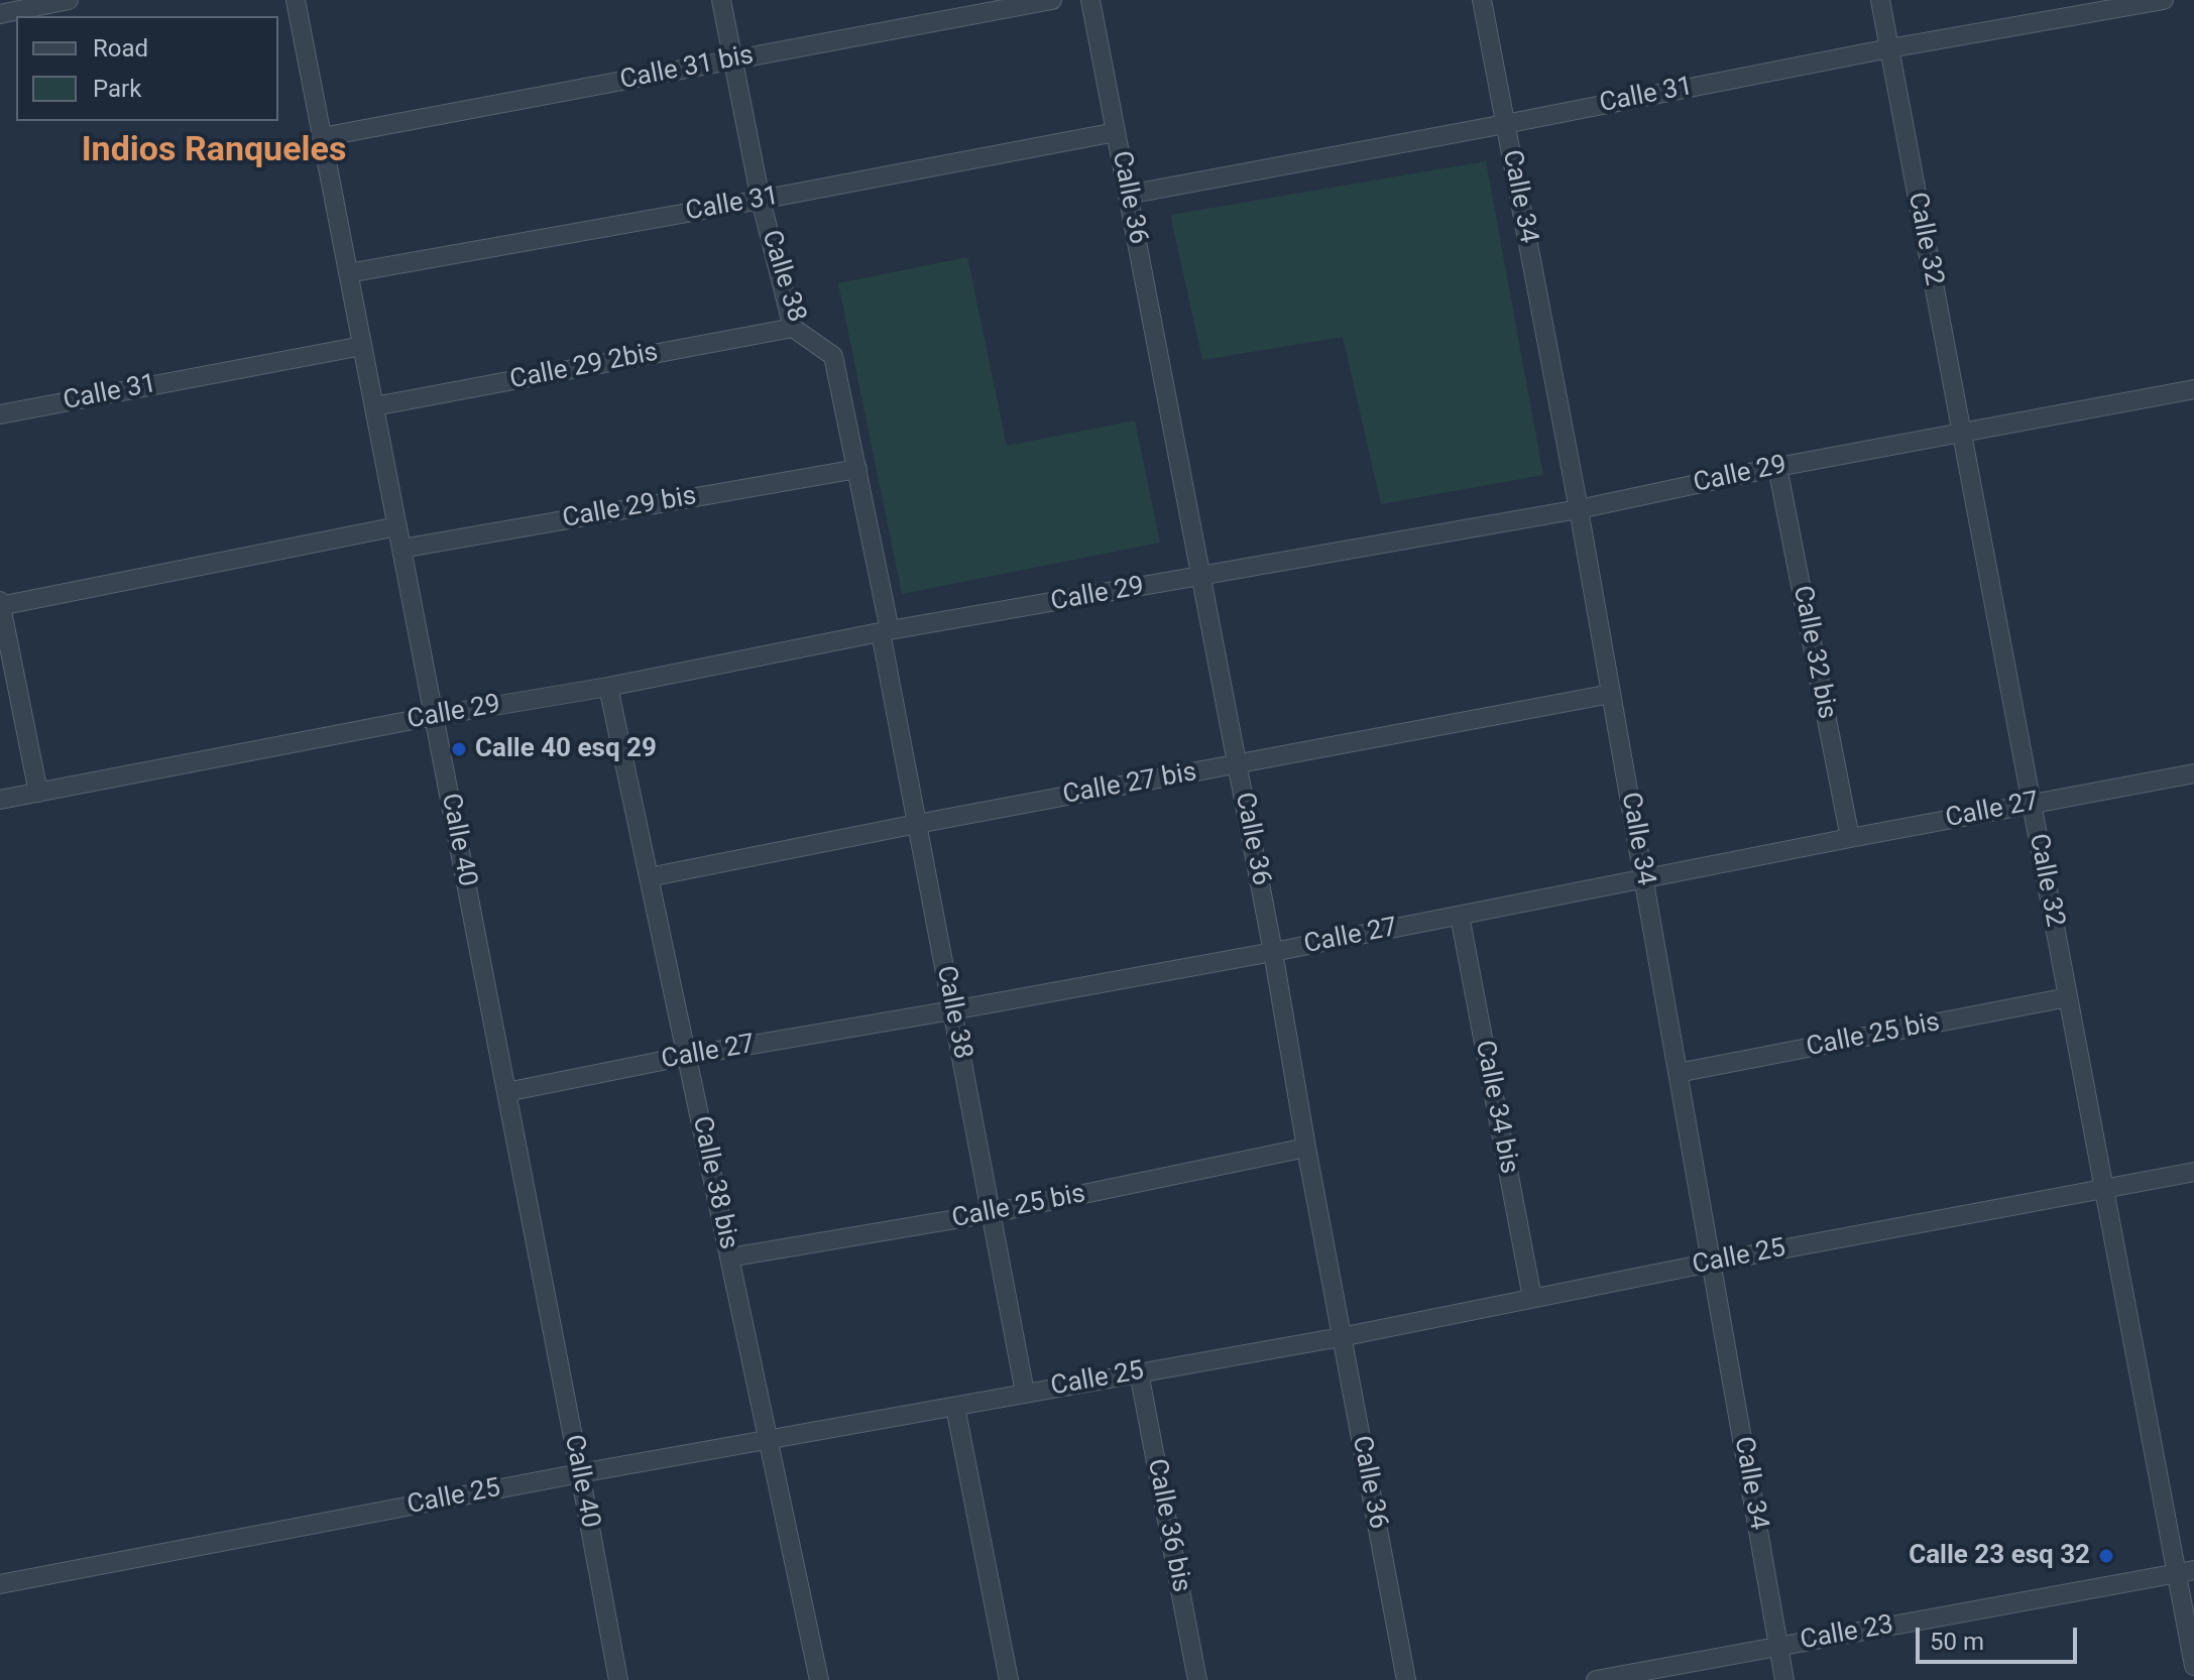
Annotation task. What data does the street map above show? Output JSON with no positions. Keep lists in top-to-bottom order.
{
  "streets": {
    "street": [
      "Calle 31 bis",
      "Calle 31",
      "Calle 34",
      "Calle 36",
      "Calle 32",
      "Calle 38",
      "Calle 29 2bis",
      "Calle 29",
      "Calle 29 bis",
      "Calle 32 bis",
      "Calle 27 bis",
      "Calle 27",
      "Calle 40",
      "Calle 25 bis",
      "Calle 34 bis",
      "Calle 38 bis",
      "Calle 25",
      "Calle 36 bis",
      "Calle 23"
    ]
  },
  "crossings": [
    ["Calle 31 bis", "Calle 38"],
    ["Calle 31 bis", "Calle 40"],
    ["Calle 31", "Calle 34"],
    ["Calle 31", "Calle 36"],
    ["Calle 31", "Calle 32"],
    ["Calle 31", "Calle 38"],
    ["Calle 31", "Calle 40"],
    ["Calle 34", "Calle 29"],
    ["Calle 34", "Calle 27 bis"],
    ["Calle 34", "Calle 27"],
    ["Calle 34", "Calle 25 bis"],
    ["Calle 34", "Calle 25"],
    ["Calle 34", "Calle 23"],
    ["Calle 36", "Calle 29"],
    ["Calle 36", "Calle 27 bis"],
    ["Calle 36", "Calle 27"],
    ["Calle 36", "Calle 25 bis"],
    ["Calle 36", "Calle 25"],
    ["Calle 32", "Calle 29"],
    ["Calle 32", "Calle 27"],
    ["Calle 32", "Calle 25 bis"],
    ["Calle 32", "Calle 25"],
    ["Calle 32", "Calle 23"],
    ["Calle 38", "Calle 29 2bis"],
    ["Calle 38", "Calle 29"],
    ["Calle 38", "Calle 29 bis"],
    ["Calle 38", "Calle 27 bis"],
    ["Calle 38", "Calle 27"],
    ["Calle 38", "Calle 25 bis"],
    ["Calle 38", "Calle 25"],
    ["Calle 29 2bis", "Calle 40"],
    ["Calle 29", "Calle 32 bis"],
    ["Calle 29", "Calle 40"],
    ["Calle 29", "Calle 38 bis"],
    ["Calle 29 bis", "Calle 40"],
    ["Calle 32 bis", "Calle 27"],
    ["Calle 27 bis", "Calle 38 bis"],
    ["Calle 27", "Calle 40"],
    ["Calle 27", "Calle 34 bis"],
    ["Calle 27", "Calle 38 bis"],
    ["Calle 40", "Calle 25"],
    ["Calle 25 bis", "Calle 38 bis"],
    ["Calle 34 bis", "Calle 25"],
    ["Calle 38 bis", "Calle 25"],
    ["Calle 25", "Calle 36 bis"]
  ],
  "districts": ["Indios Ranqueles"],
  "places": ["Calle 40 esq 29", "Calle 23 esq 32"],
  "legend": ["Road", "Park"],
  "scale_bar": "50 m"
}
